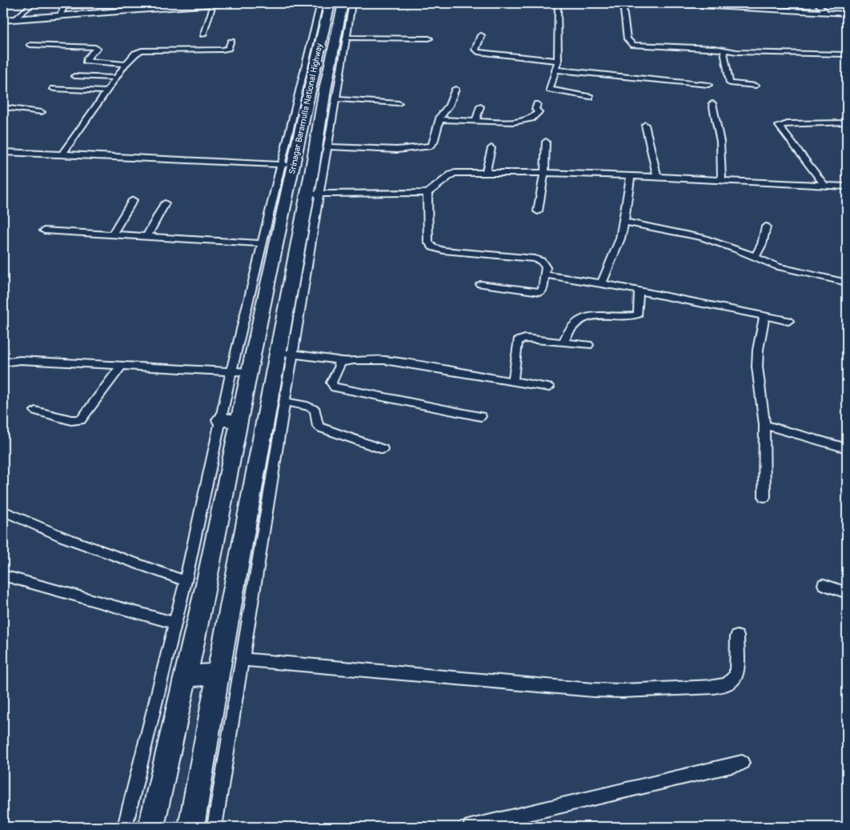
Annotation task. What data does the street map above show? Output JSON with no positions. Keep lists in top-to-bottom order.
{
  "streets": {
    "highway": ["Srinagar Baramulla National Highway"]
  }
}
